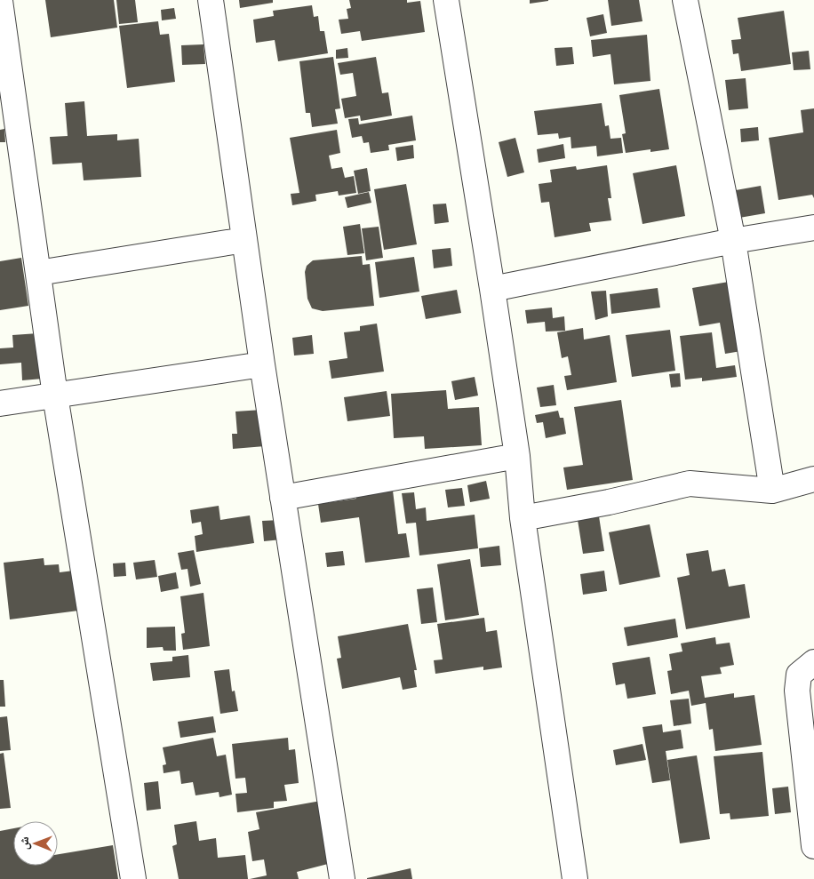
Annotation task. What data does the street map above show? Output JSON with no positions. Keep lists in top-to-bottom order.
{
  "north": "left"
}
